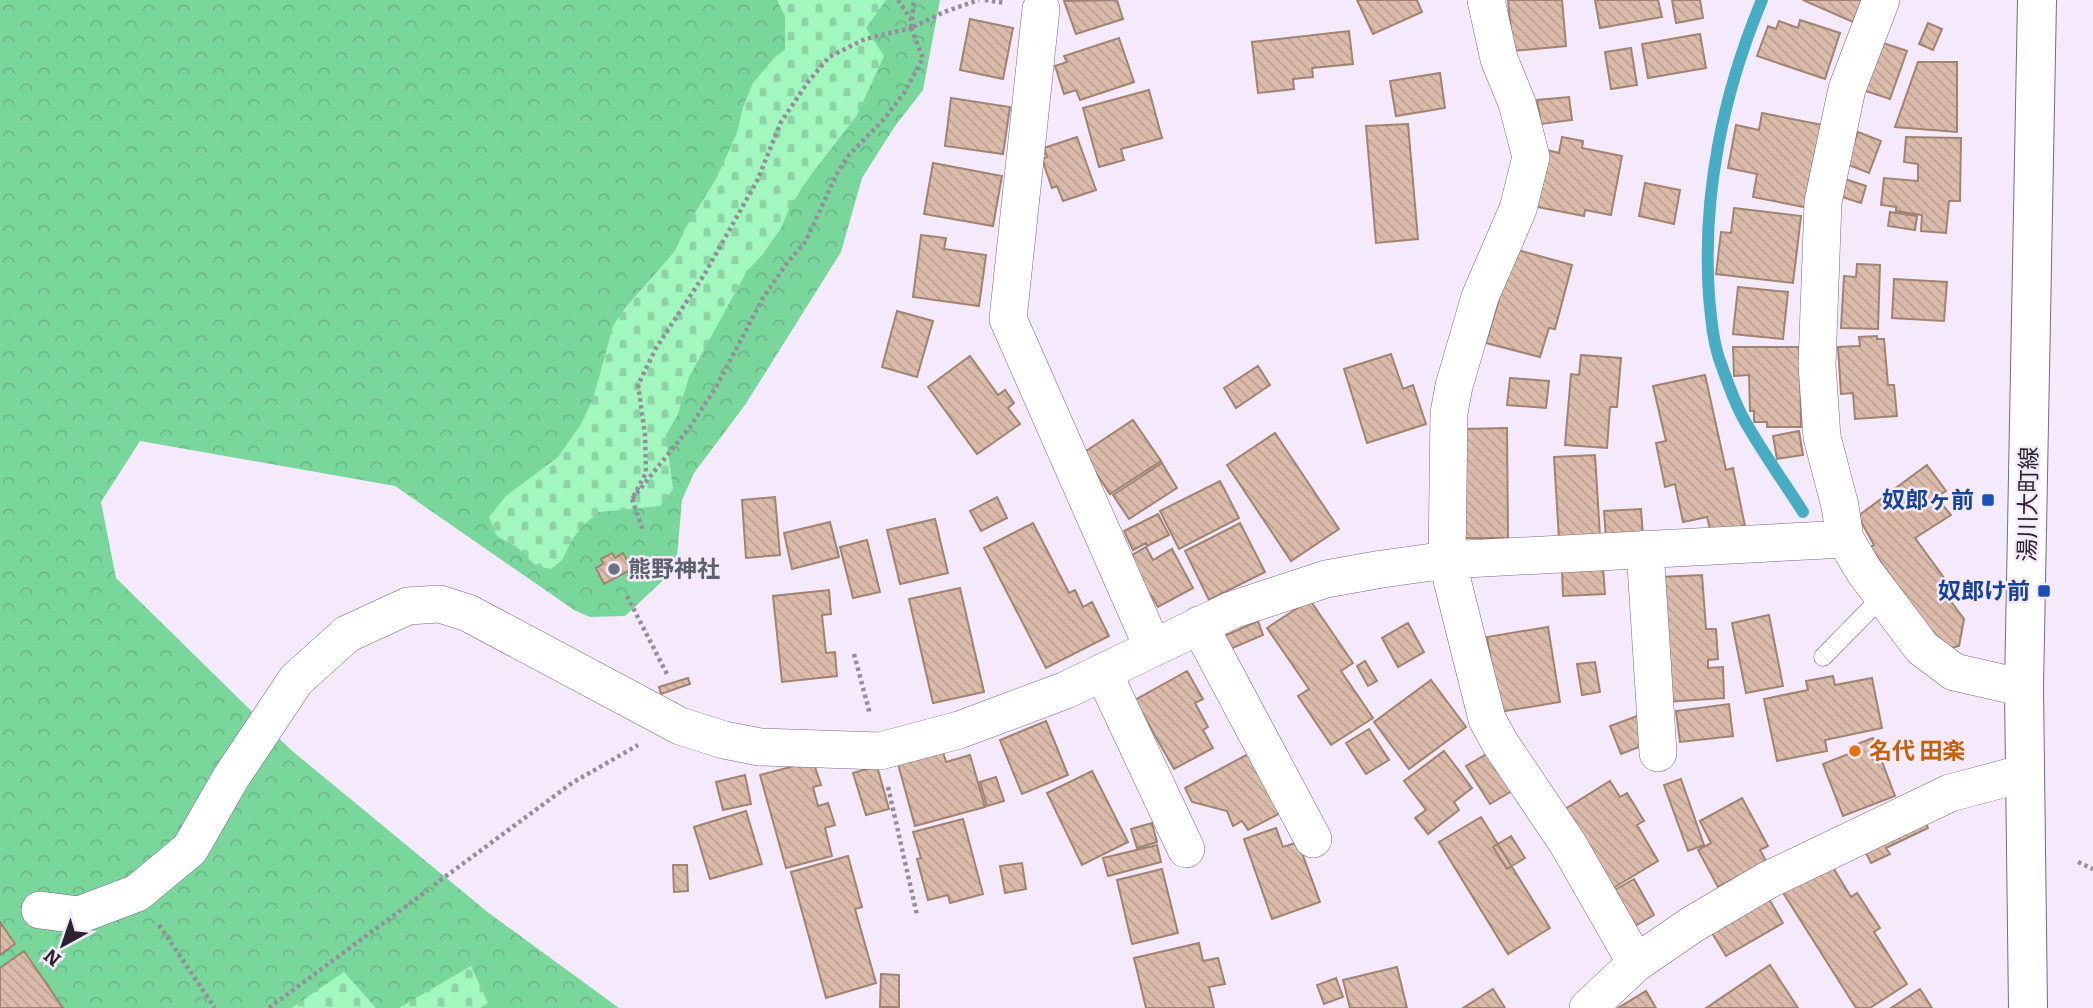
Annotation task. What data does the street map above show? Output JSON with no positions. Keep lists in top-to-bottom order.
{
  "streets": {
    "main road": ["湯川大町線"]
  },
  "places": {
    "transit": ["奴郎ヶ前", "奴郎け前"],
    "other": ["熊野神社", "名代 田楽"]
  },
  "north": "bottom left"
}
